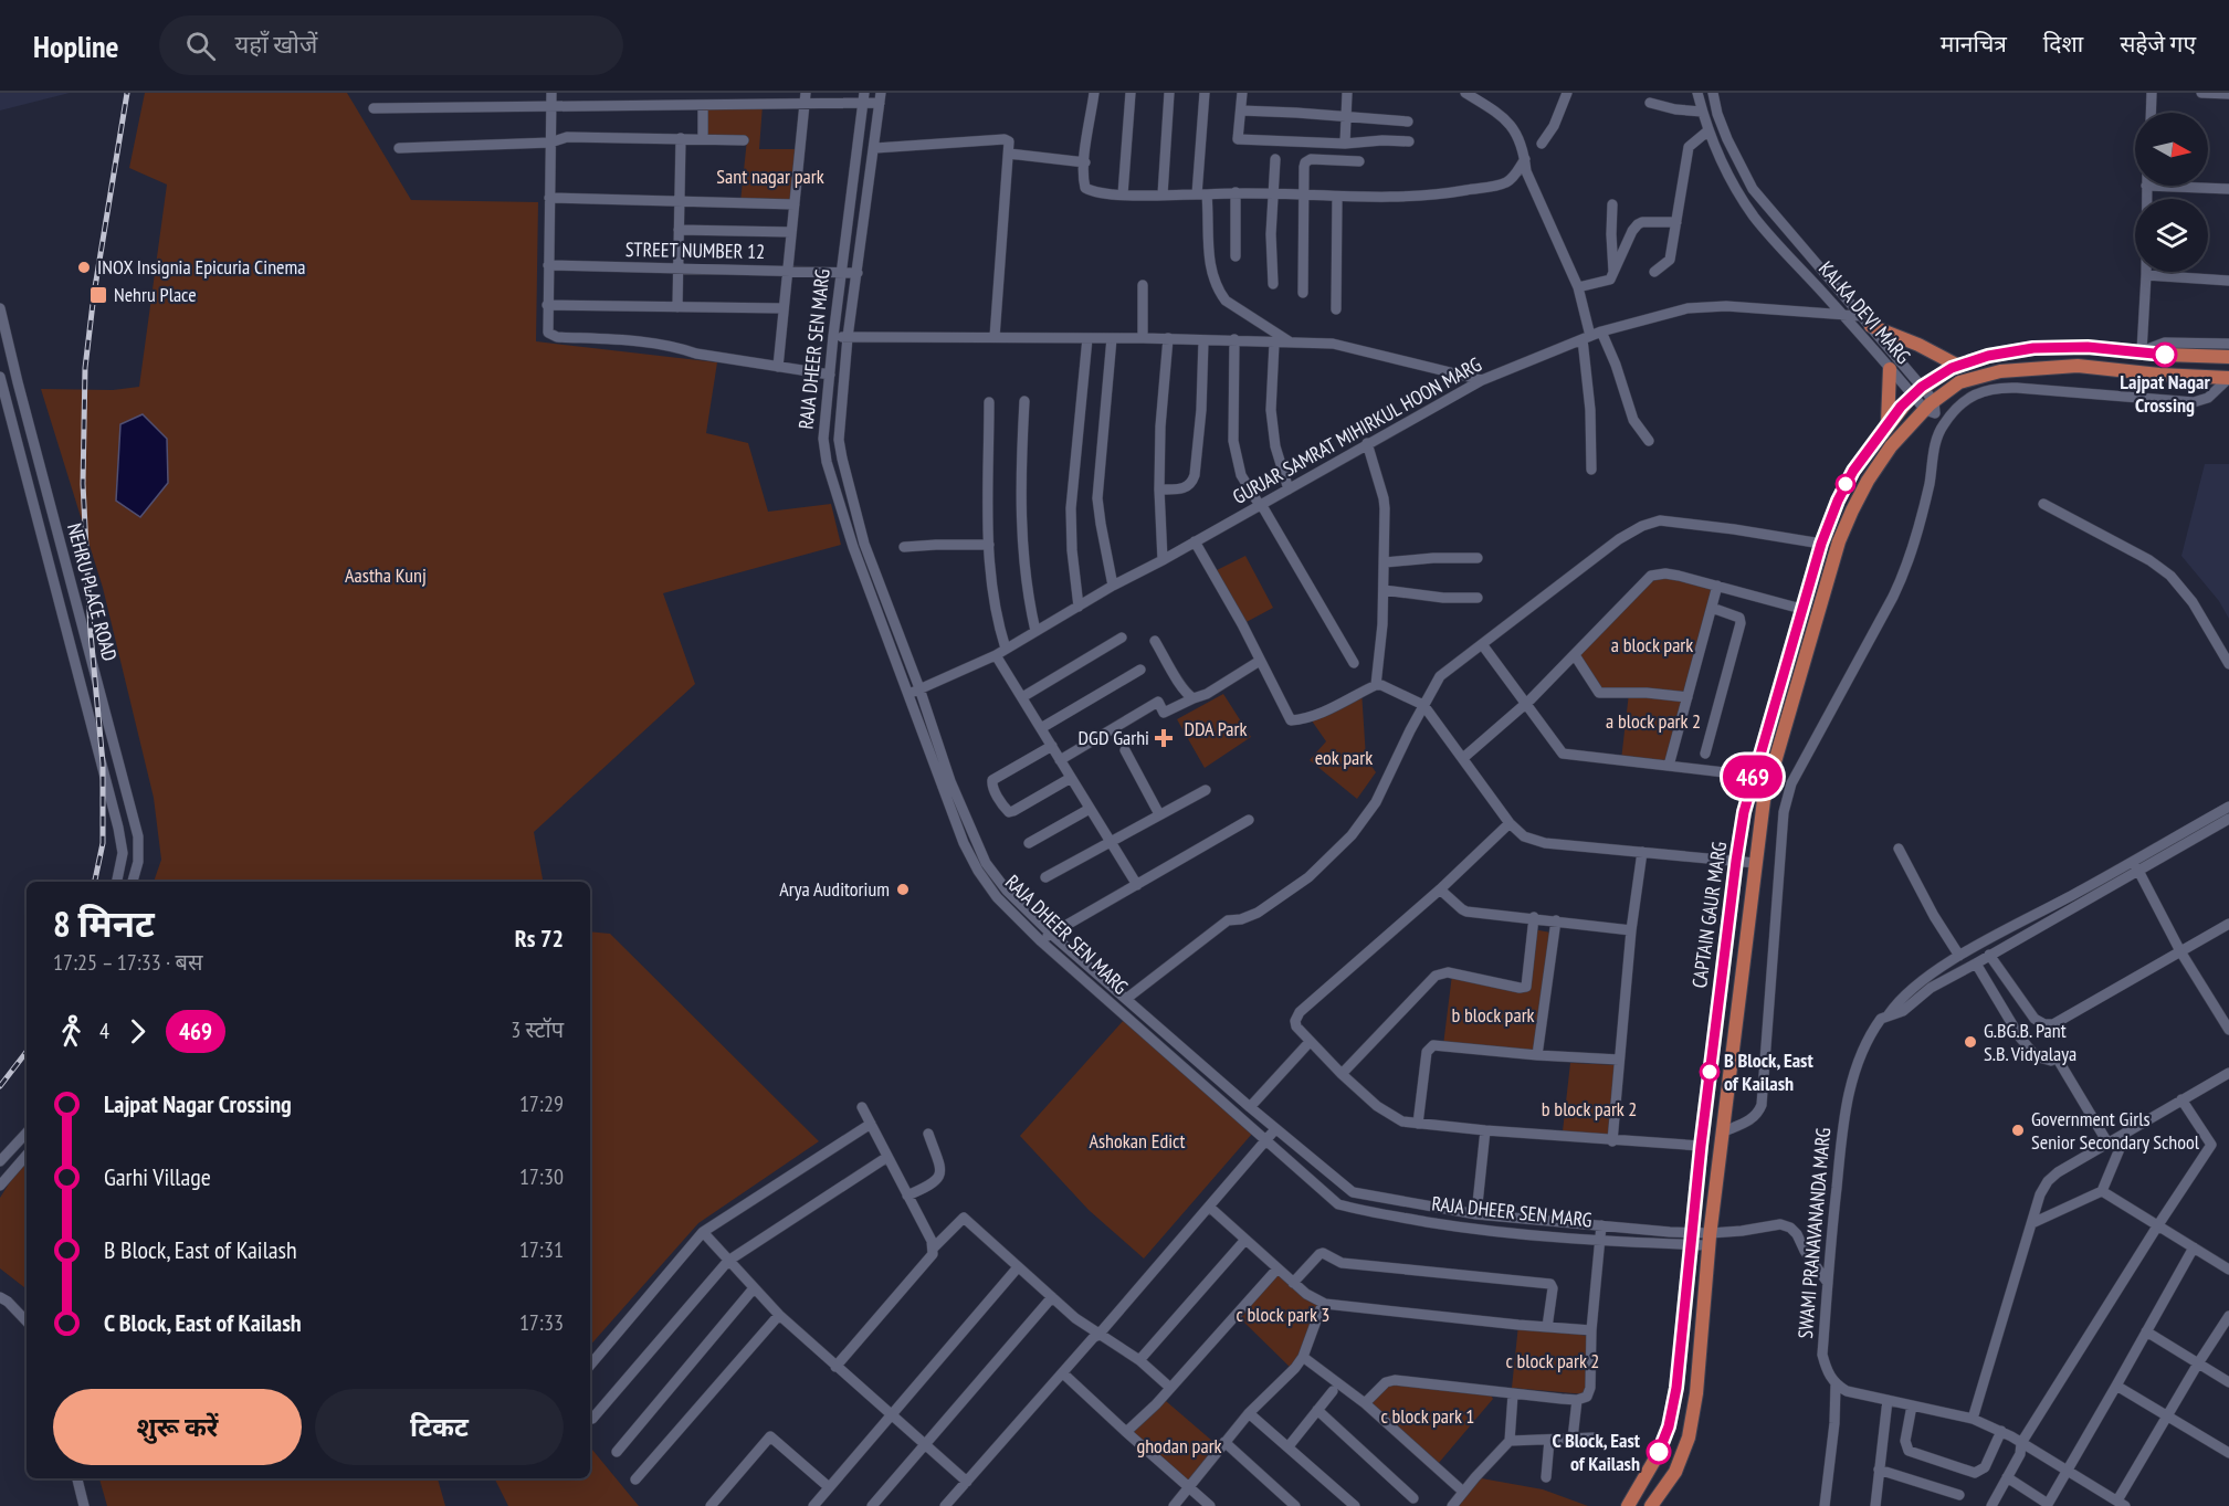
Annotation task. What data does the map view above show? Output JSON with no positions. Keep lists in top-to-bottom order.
{
  "streets": {
    "main road": ["CAPTAIN GAUR MARG"],
    "street": [
      "STREET NUMBER 12",
      "KALKA DEVI MARG",
      "RAJA DHEER SEN MARG",
      "GURJAR SAMRAT MIHIRKUL HOON MARG",
      "NEHRU PLACE ROAD",
      "SWAMI PRANAVANANDA MARG"
    ]
  },
  "crossings": [
    ["STREET NUMBER 12", "RAJA DHEER SEN MARG"],
    ["KALKA DEVI MARG", "GURJAR SAMRAT MIHIRKUL HOON MARG"],
    ["KALKA DEVI MARG", "CAPTAIN GAUR MARG"],
    ["RAJA DHEER SEN MARG", "GURJAR SAMRAT MIHIRKUL HOON MARG"],
    ["RAJA DHEER SEN MARG", "CAPTAIN GAUR MARG"],
    ["RAJA DHEER SEN MARG", "SWAMI PRANAVANANDA MARG"]
  ],
  "parks": [
    "Sant nagar park",
    "Aastha Kunj",
    "a block park",
    "a block park 2",
    "DDA Park",
    "eok park",
    "b block park",
    "b block park 2",
    "Ashokan Edict",
    "c block park 3",
    "c block park 2",
    "c block park 1",
    "ghodan park"
  ],
  "places": {
    "other": [
      "INOX Insignia Epicuria Cinema",
      "Lajpat Nagar Crossing",
      "Arya Auditorium",
      "G.BG.B. Pant S.B. Vidyalaya",
      "B Block, East of Kailash",
      "Government Girls Senior Secondary School",
      "C Block, East of Kailash"
    ],
    "transit": ["Nehru Place"],
    "health": ["DGD Garhi"]
  },
  "lines": ["bus line 469"],
  "north": "right",
  "page": {
    "header": "Hopline",
    "search": "यहाँ खोजें",
    "nav": ["मानचित्र", "दिशा", "सहेजे गए"],
    "on_map": "469",
    "heading": ["8 मिनट", "17:25 – 17:33 · बस", "Rs 72"],
    "legs": ["4", "469", "3 स्टॉप"],
    "list": [
      {
        "name": "Lajpat Nagar Crossing",
        "value": "17:29"
      },
      {
        "name": "Garhi Village",
        "value": "17:30"
      },
      {
        "name": "B Block, East of Kailash",
        "value": "17:31"
      },
      {
        "name": "C Block, East of Kailash",
        "value": "17:33"
      }
    ],
    "buttons": ["शुरू करें", "टिकट"]
  }
}
